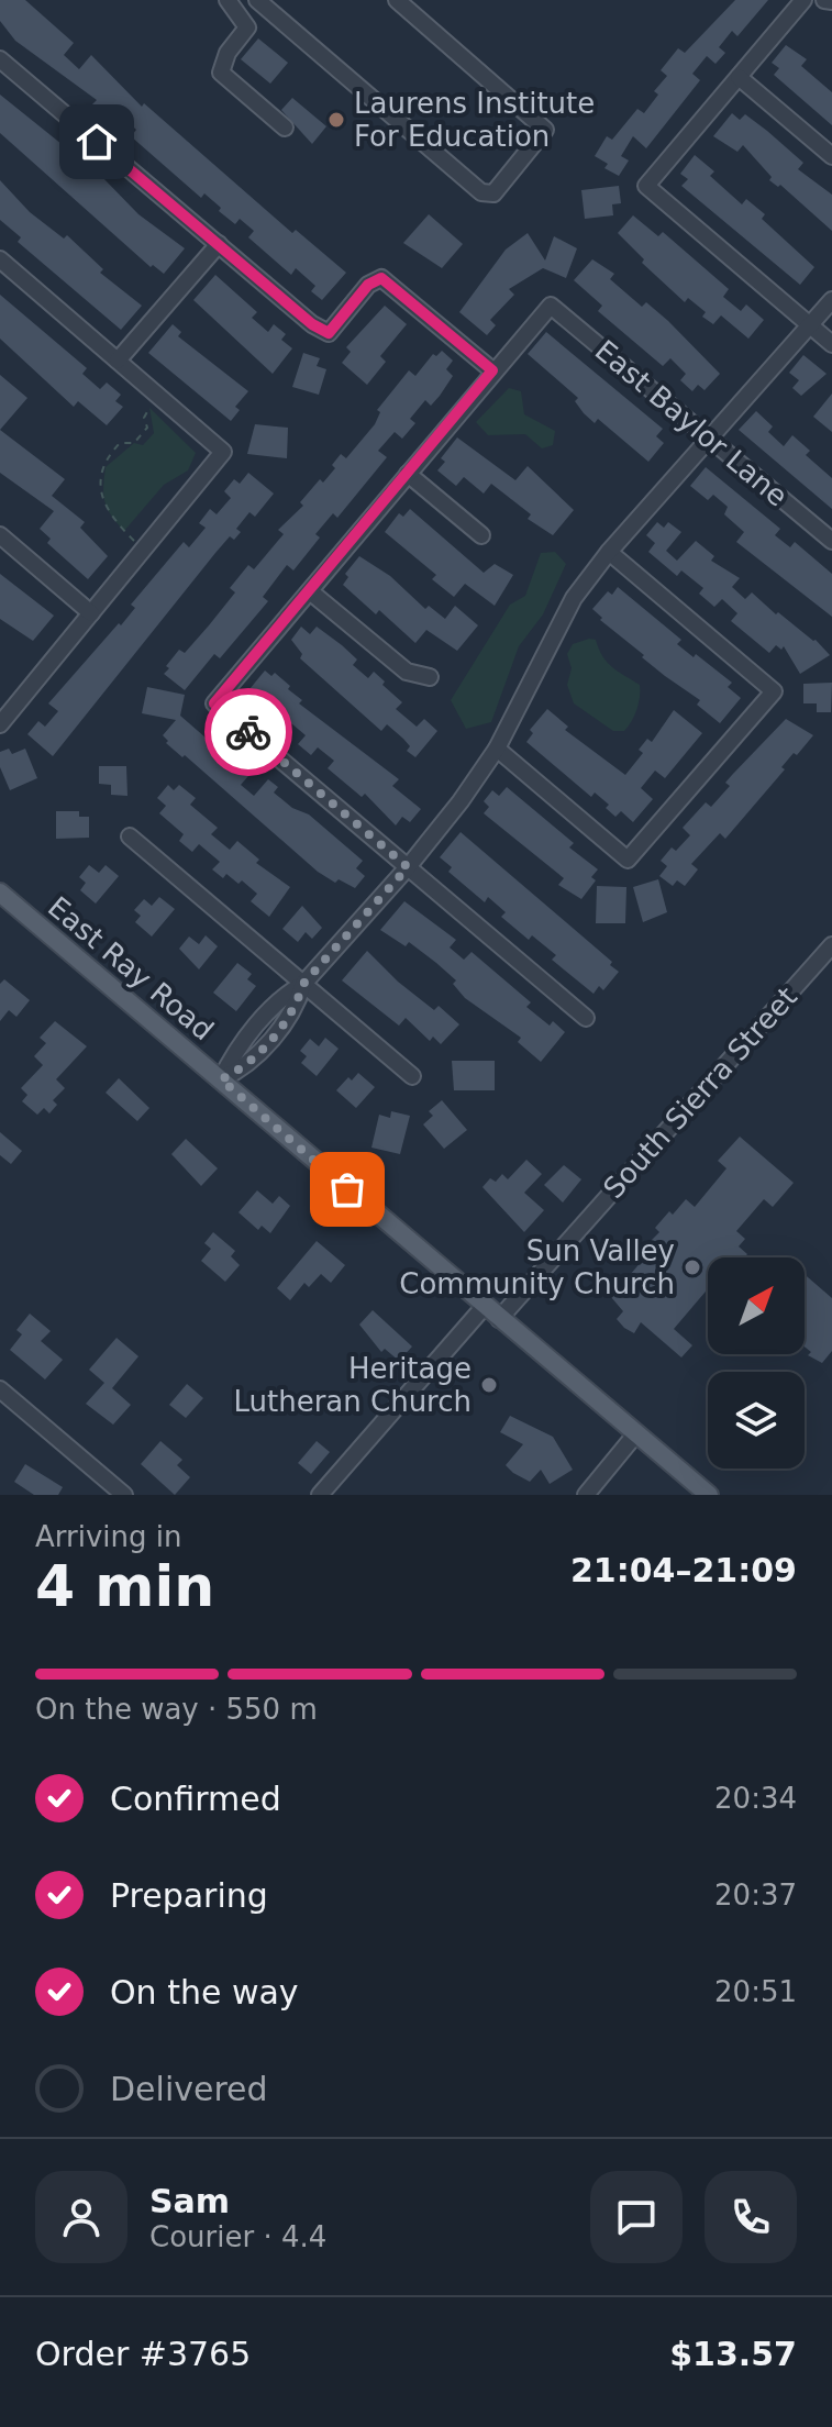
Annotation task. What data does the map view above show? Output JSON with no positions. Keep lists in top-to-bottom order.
{
  "streets": {
    "main road": ["East Ray Road"],
    "street": ["East Baylor Lane", "South Sierra Street"]
  },
  "crossings": [
    ["East Ray Road", "South Sierra Street"]
  ],
  "places": ["Laurens Institute For Education", "Sun Valley Community Church", "Heritage Lutheran Church"],
  "north": "top right",
  "page": {
    "heading": ["4 min", "Arriving in", "21:04–21:09"],
    "panel": [
      "Sam",
      "Courier · 4.4",
      "Order #3765",
      "$13.57"
    ],
    "bar": "On the way · 550 m",
    "list": [
      ["Confirmed", "20:34"],
      ["Preparing", "20:37"],
      ["On the way", "20:51"],
      "Delivered"
    ]
  }
}
